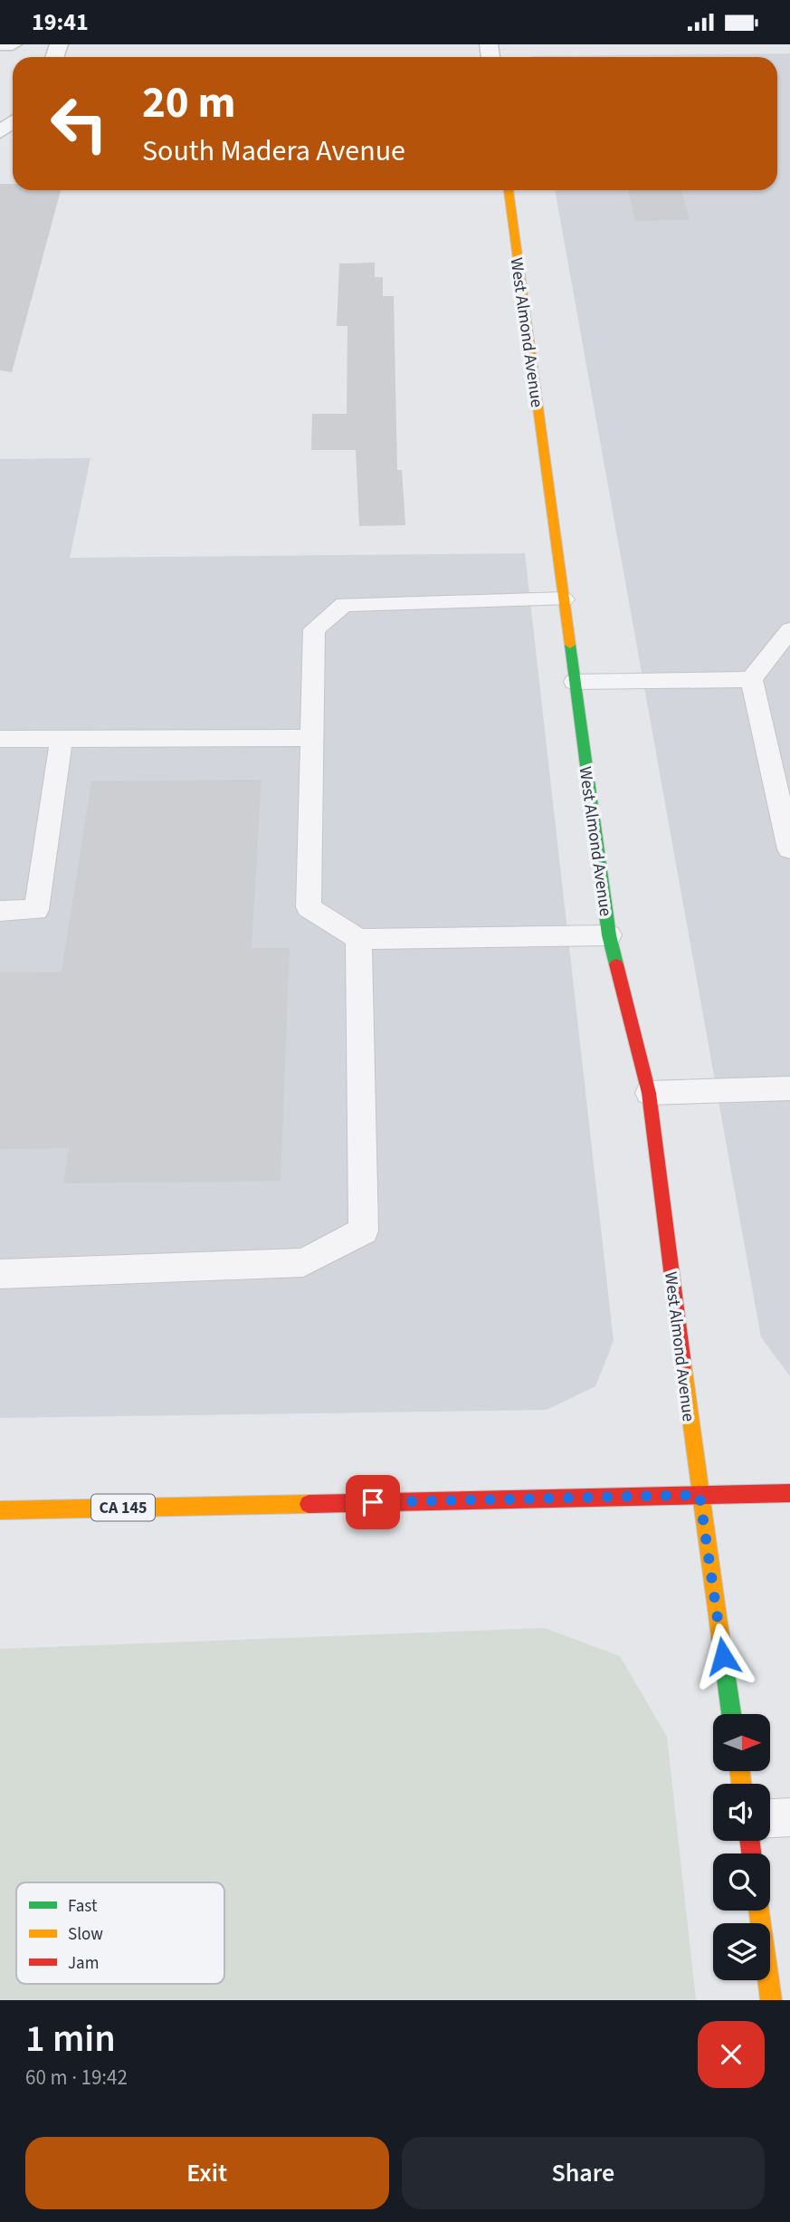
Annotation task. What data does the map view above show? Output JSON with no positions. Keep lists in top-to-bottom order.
{
  "streets": {
    "street": ["West Almond Avenue", "CA 145"]
  },
  "crossings": [
    ["West Almond Avenue", "CA 145"]
  ],
  "legend": ["Fast", "Slow", "Jam"],
  "north": "right",
  "page": {
    "status": "19:41",
    "turn": ["20 m", "South Madera Avenue"],
    "heading": ["1 min", "60 m · 19:42"],
    "buttons": ["Exit", "Share"]
  }
}
